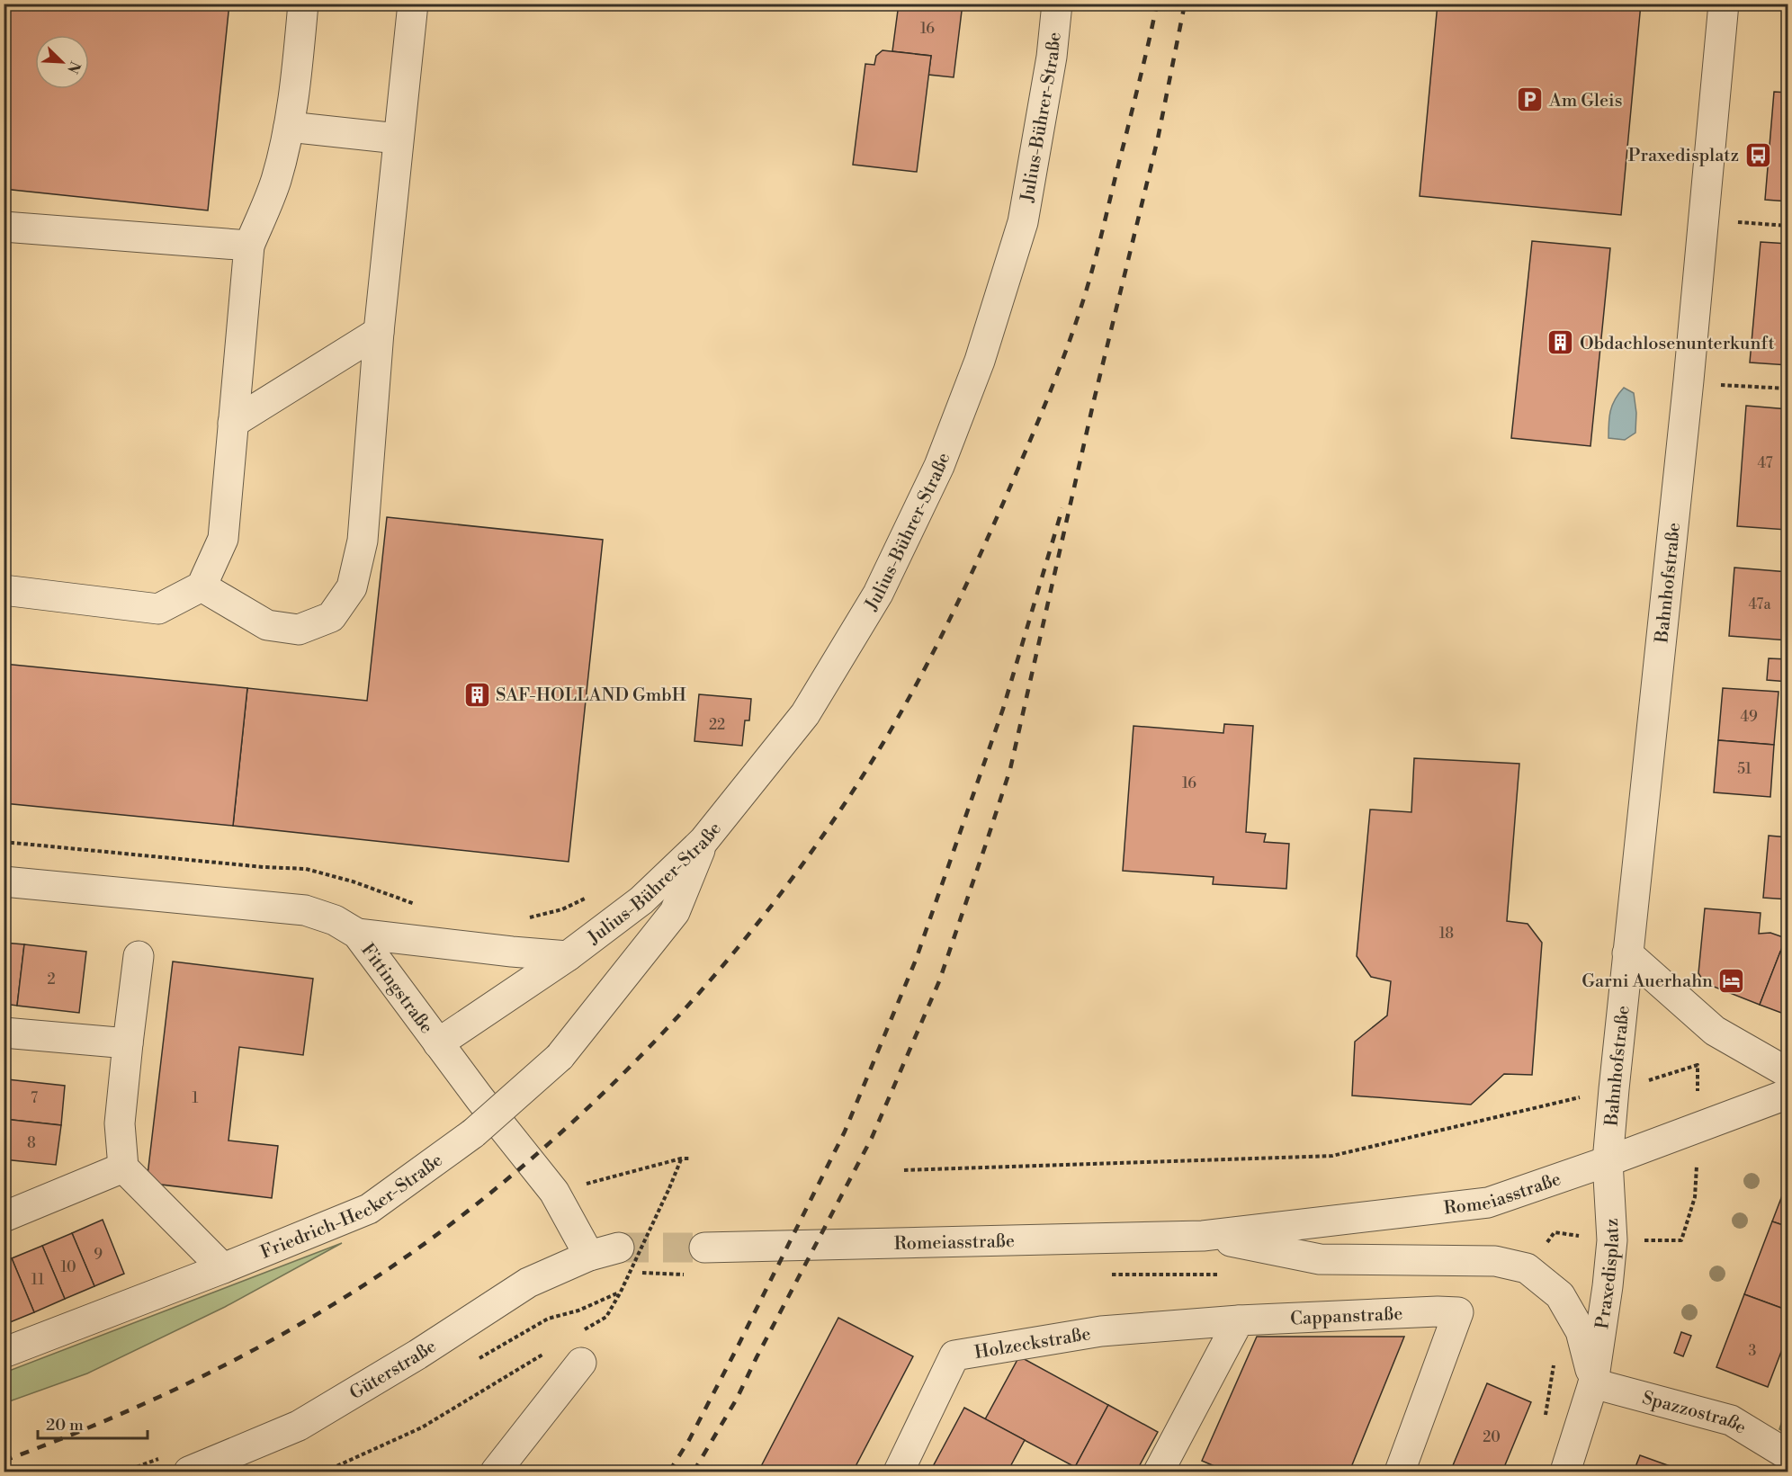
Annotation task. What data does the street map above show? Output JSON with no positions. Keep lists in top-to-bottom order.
{
  "streets": {
    "street": [
      "Julius-Bührer-Straße",
      "Bahnhofstraße",
      "Fittingstraße",
      "Romeiasstraße",
      "Friedrich-Hecker-Straße",
      "Praxedisplatz",
      "Cappanstraße",
      "Holzeckstraße",
      "Güterstraße",
      "Spazzostraße"
    ]
  },
  "crossings": [
    ["Julius-Bührer-Straße", "Fittingstraße"],
    ["Julius-Bührer-Straße", "Friedrich-Hecker-Straße"],
    ["Bahnhofstraße", "Romeiasstraße"],
    ["Bahnhofstraße", "Praxedisplatz"],
    ["Fittingstraße", "Güterstraße"],
    ["Romeiasstraße", "Praxedisplatz"],
    ["Romeiasstraße", "Spazzostraße"],
    ["Praxedisplatz", "Spazzostraße"],
    ["Cappanstraße", "Holzeckstraße"]
  ],
  "places": {
    "parking": ["Am Gleis"],
    "bus stop": ["Praxedisplatz"],
    "building": ["Obdachlosenunterkunft", "SAF-HOLLAND GmbH"],
    "hotel": ["Garni Auerhahn"]
  },
  "house_numbers": [
    "16",
    "47",
    "47a",
    "49",
    "22",
    "51",
    "16",
    "18",
    "2",
    "7",
    "1",
    "8",
    "9",
    "10",
    "11",
    "3",
    "20"
  ],
  "scale_bar": "20 m",
  "north": "bottom right"
}
